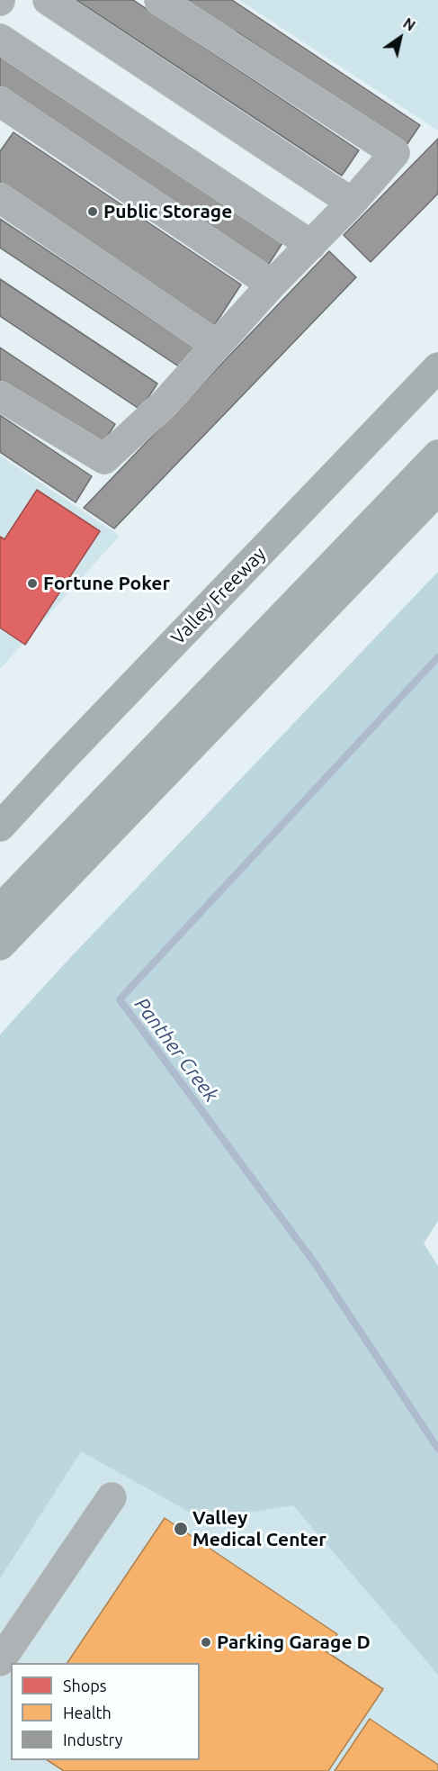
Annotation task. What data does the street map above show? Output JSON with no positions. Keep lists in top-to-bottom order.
{
  "streets": {
    "highway": ["Valley Freeway"]
  },
  "water": ["Panther Creek"],
  "places": [
    "Public Storage",
    "Fortune Poker",
    "Valley Medical Center",
    "Parking Garage D"
  ],
  "legend": ["Shops", "Health", "Industry"],
  "north": "top right"
}
